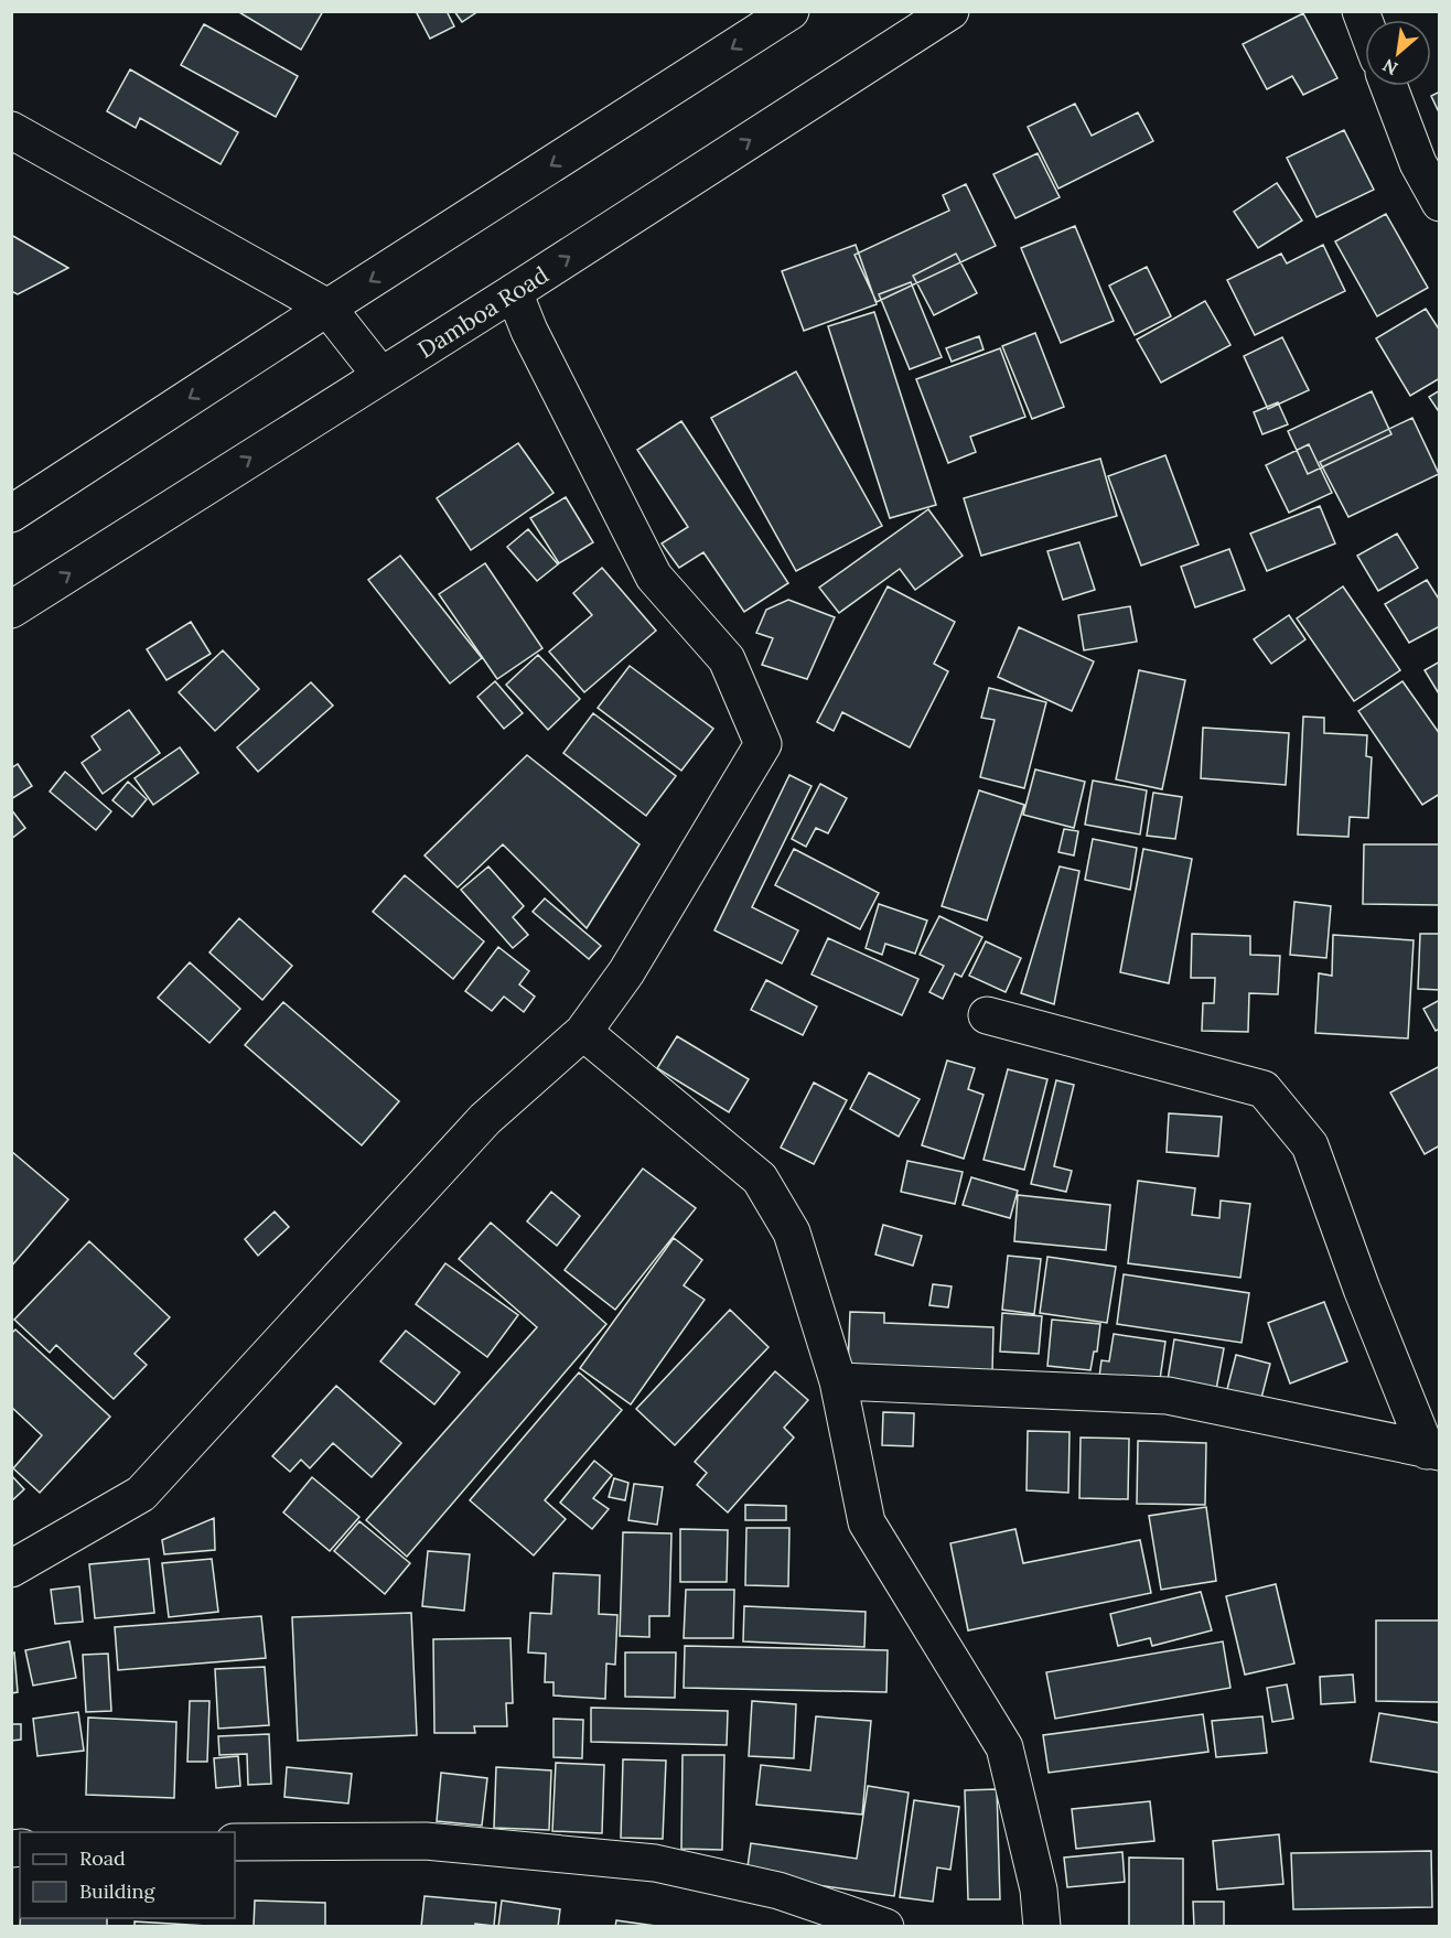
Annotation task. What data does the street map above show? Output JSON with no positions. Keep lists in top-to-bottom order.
{
  "streets": {
    "street": ["Damboa Road"]
  },
  "legend": ["Road", "Building"],
  "north": "bottom left"
}
